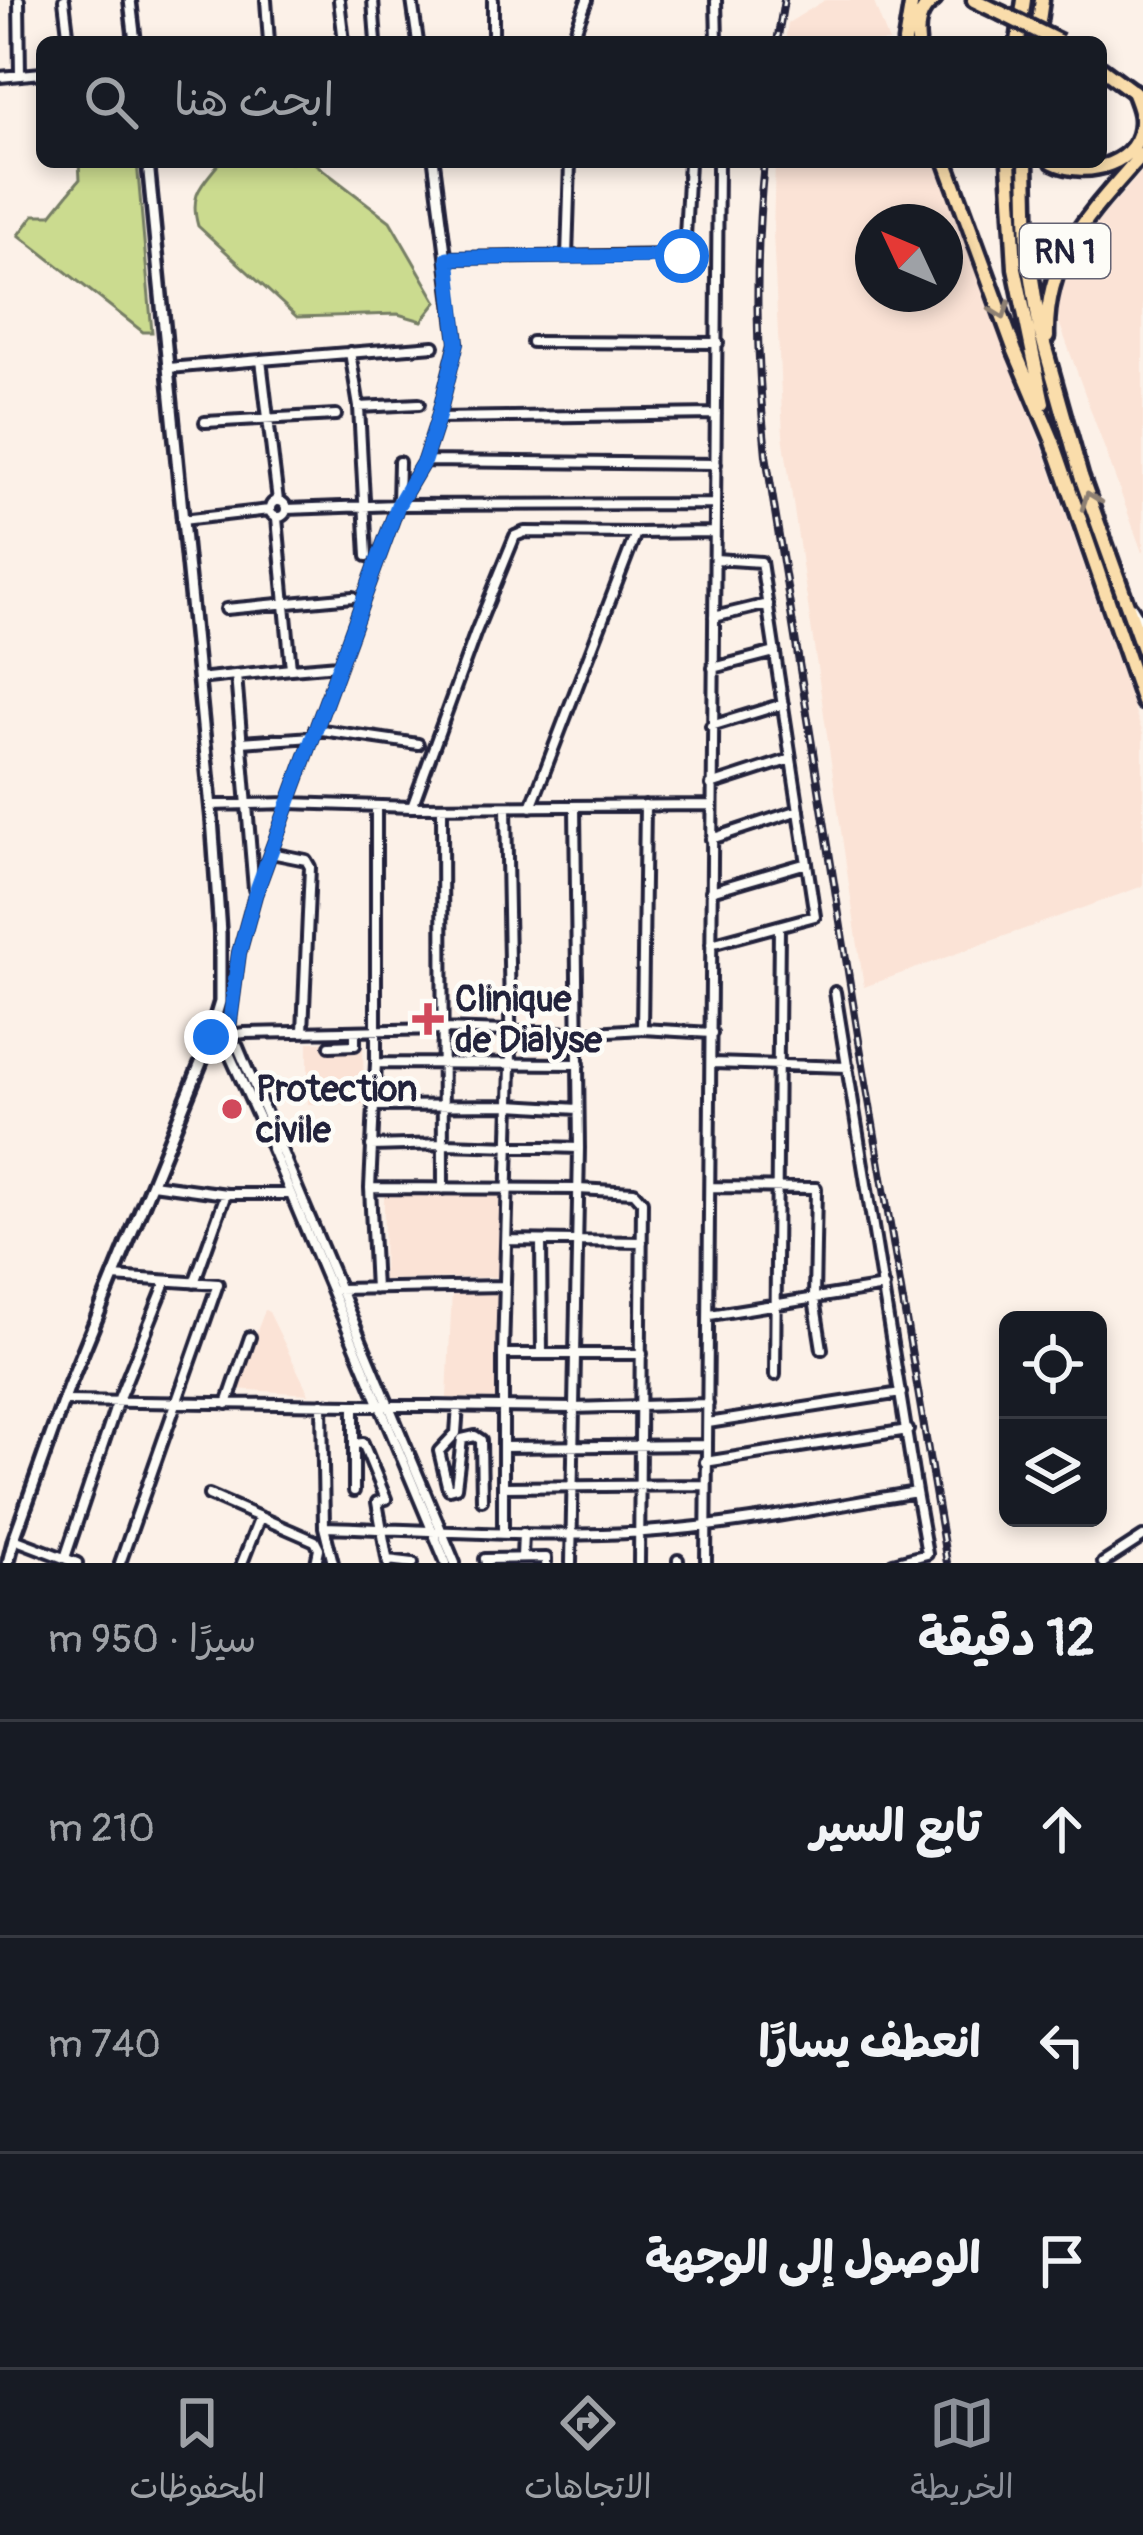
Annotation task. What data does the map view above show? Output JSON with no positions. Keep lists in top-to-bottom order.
{
  "streets": {
    "main road": ["RN 1"]
  },
  "places": {
    "health": ["Clinique de Dialyse"],
    "other": ["Protection civile"]
  },
  "north": "top left",
  "page": {
    "search": "ابحث هنا",
    "heading": ["12 دقيقة", "سيرًا · 950 m"],
    "list": [
      ["تابع السير", "210 m"],
      ["انعطف يسارًا", "740 m"],
      "الوصول إلى الوجهة"
    ],
    "nav": ["الخريطة", "الاتجاهات", "المحفوظات"]
  }
}
